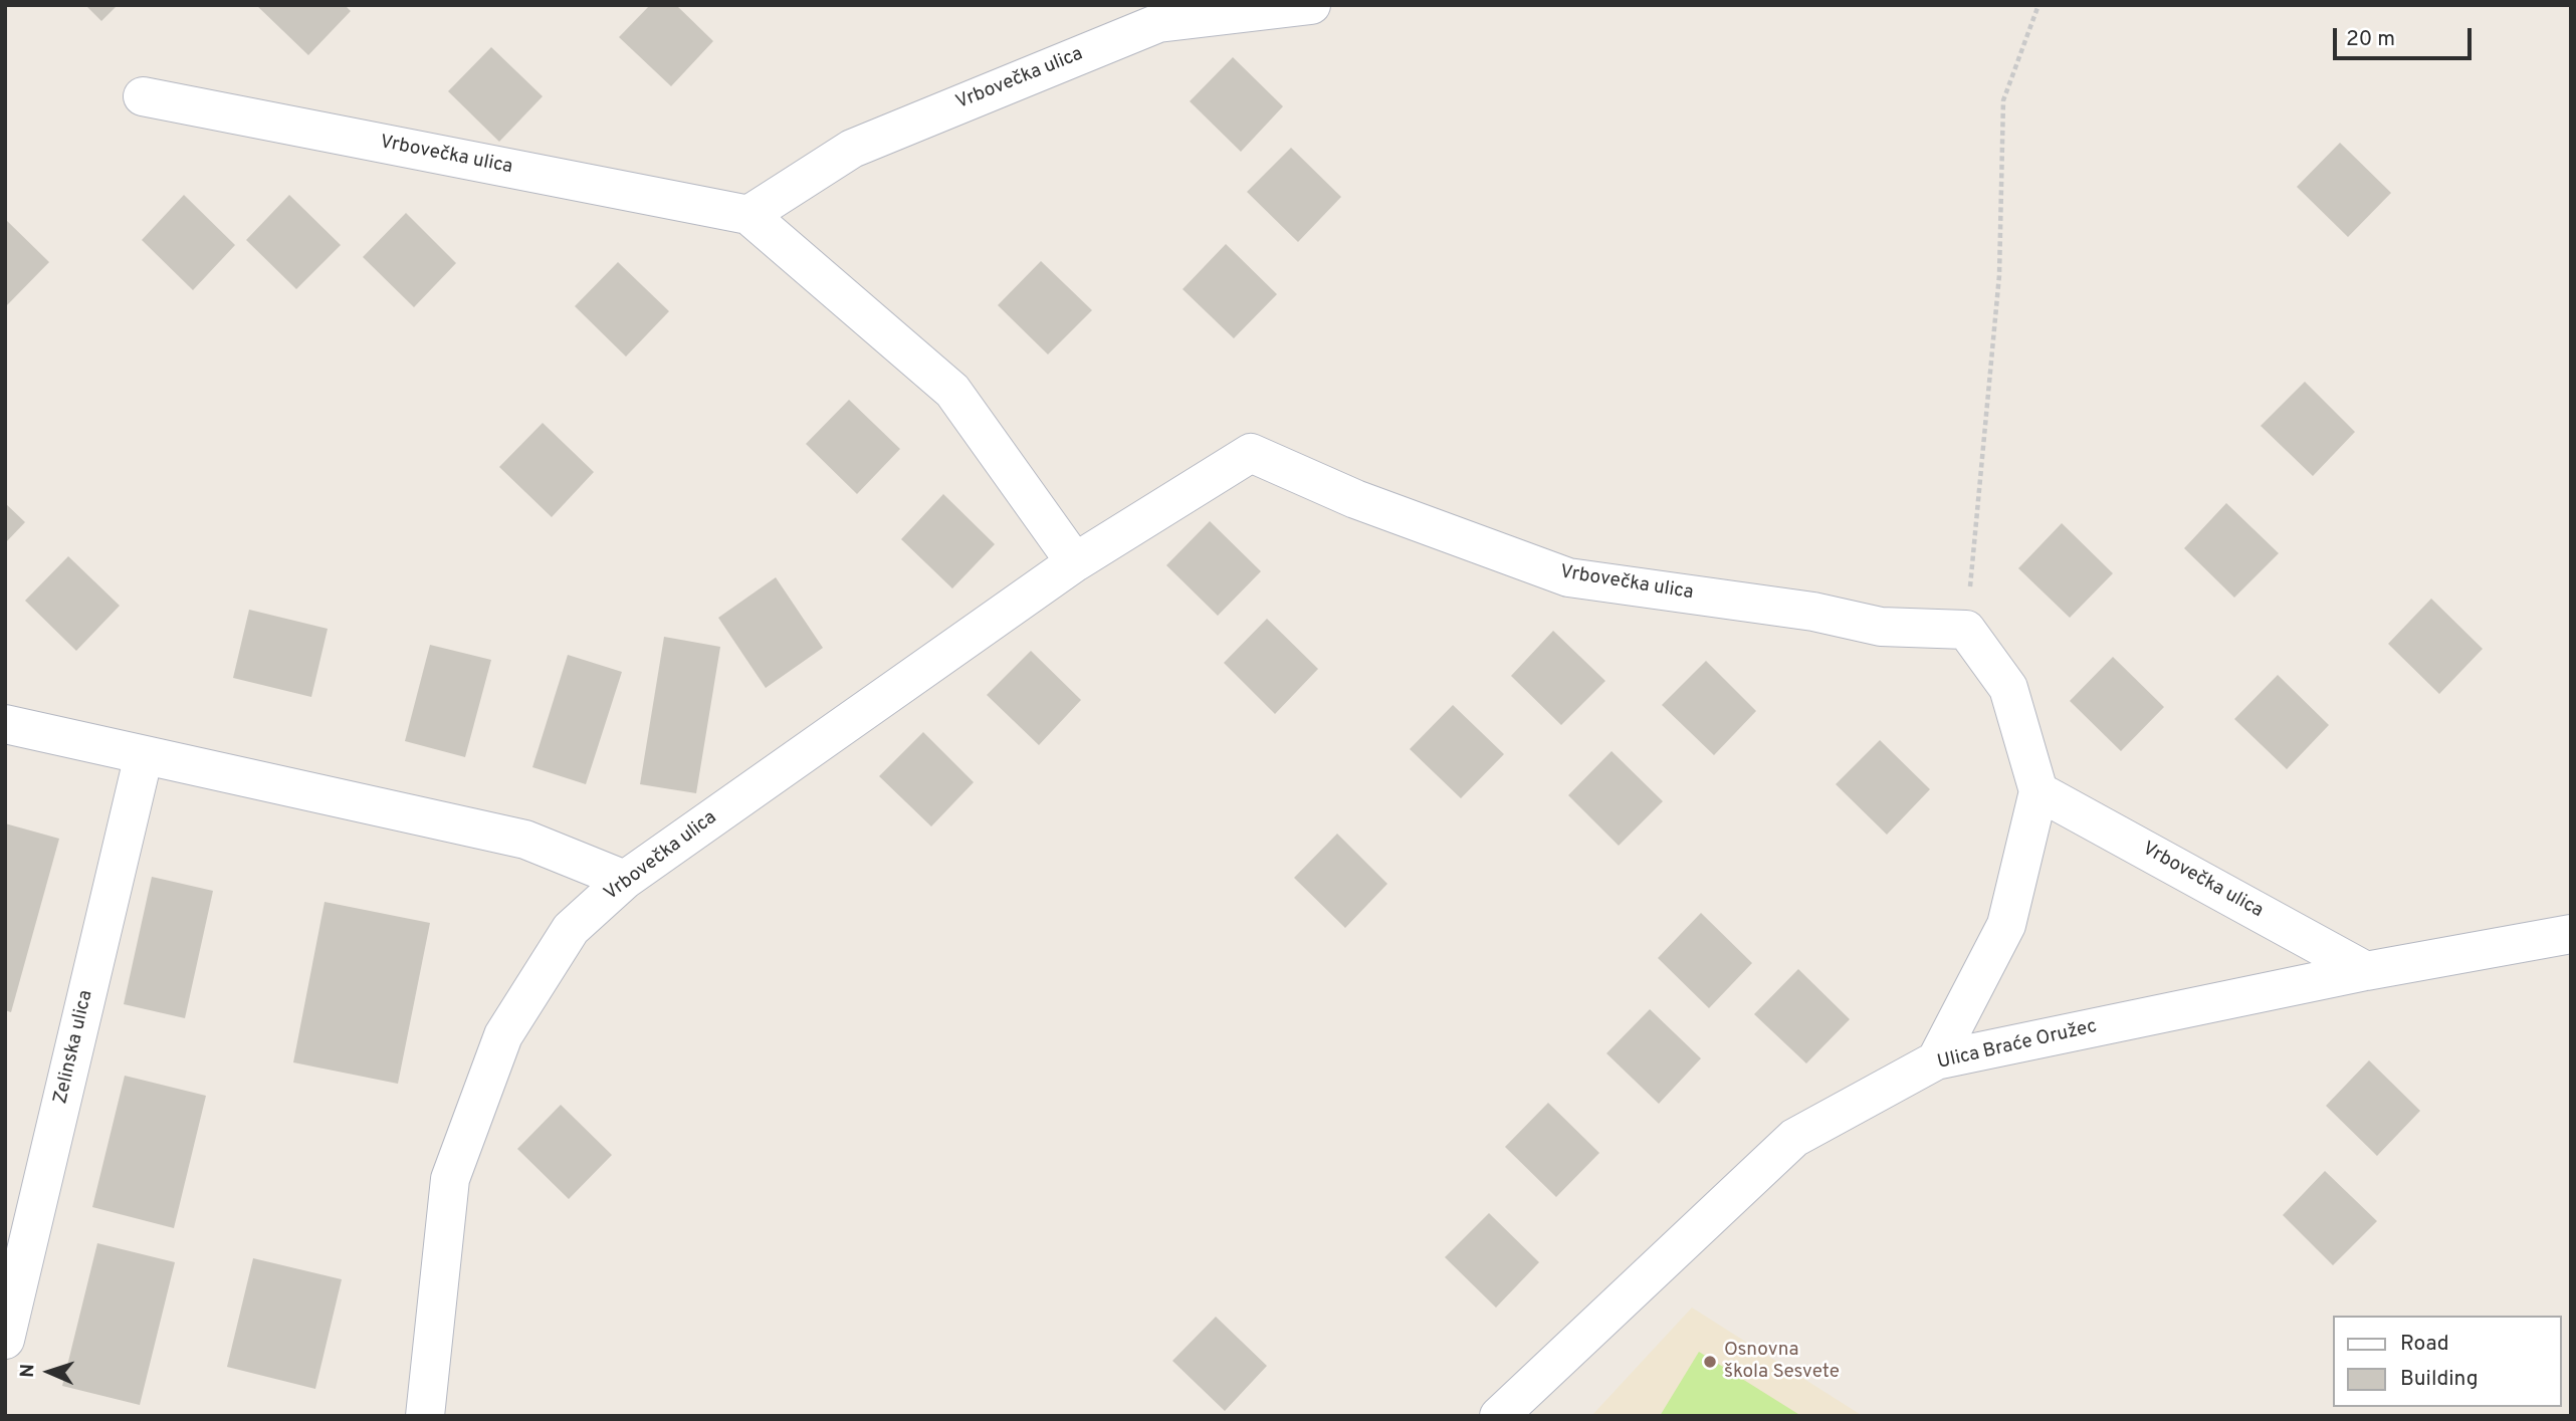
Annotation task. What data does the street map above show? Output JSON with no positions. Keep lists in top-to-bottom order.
{
  "streets": {
    "street": ["Vrbovečka ulica", "Ulica Braće Oružec", "Zelinska ulica"]
  },
  "crossings": [
    ["Vrbovečka ulica", "Ulica Braće Oružec"]
  ],
  "places": ["Osnovna škola Sesvete"],
  "legend": ["Road", "Building"],
  "scale_bar": "20 m",
  "north": "left"
}
